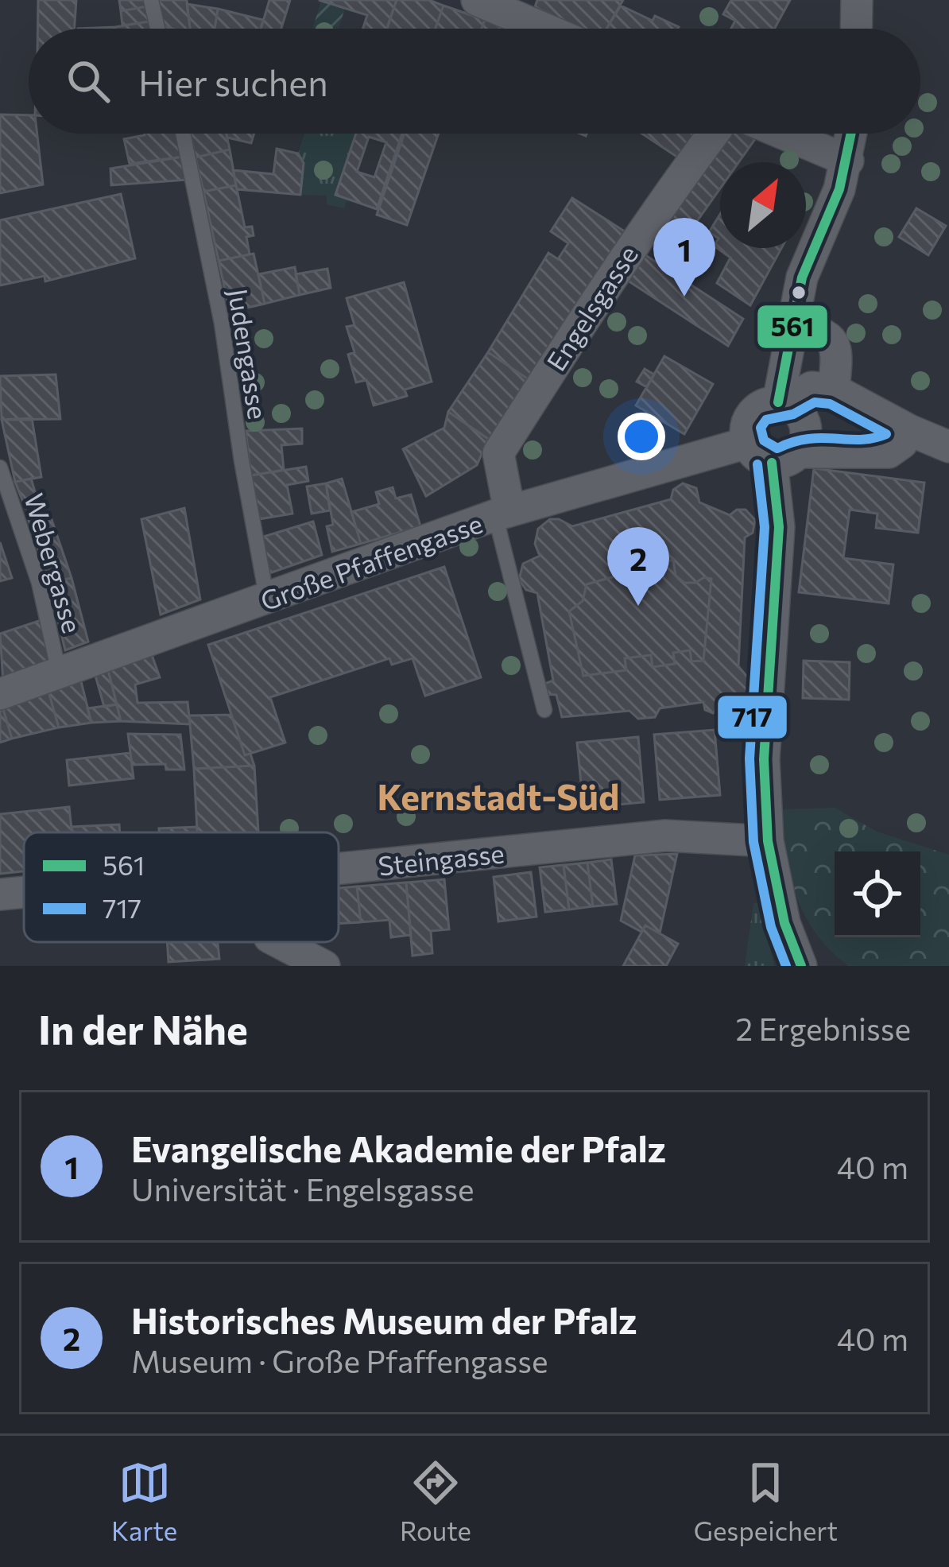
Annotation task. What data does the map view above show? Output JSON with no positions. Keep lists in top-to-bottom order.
{
  "streets": {
    "street": ["Engelsgasse", "Große Pfaffengasse", "Steingasse"],
    "lane": ["Judengasse", "Webergasse"]
  },
  "crossings": [
    ["Engelsgasse", "Große Pfaffengasse"],
    ["Judengasse", "Große Pfaffengasse"],
    ["Große Pfaffengasse", "Webergasse"]
  ],
  "districts": ["Kernstadt-Süd"],
  "lines": ["transit line 561", "transit line 717"],
  "legend": ["561", "717"],
  "north": "top right",
  "page": {
    "search": "Hier suchen",
    "pins": ["1", "2"],
    "heading": ["In der Nähe", "2 Ergebnisse"],
    "list": [
      {
        "mark": "1",
        "name": "Evangelische Akademie der Pfalz",
        "note": "Universität · Engelsgasse",
        "value": "40 m"
      },
      {
        "mark": "2",
        "name": "Historisches Museum der Pfalz",
        "note": "Museum · Große Pfaffengasse",
        "value": "40 m"
      }
    ],
    "nav": ["Karte", "Route", "Gespeichert"]
  }
}
